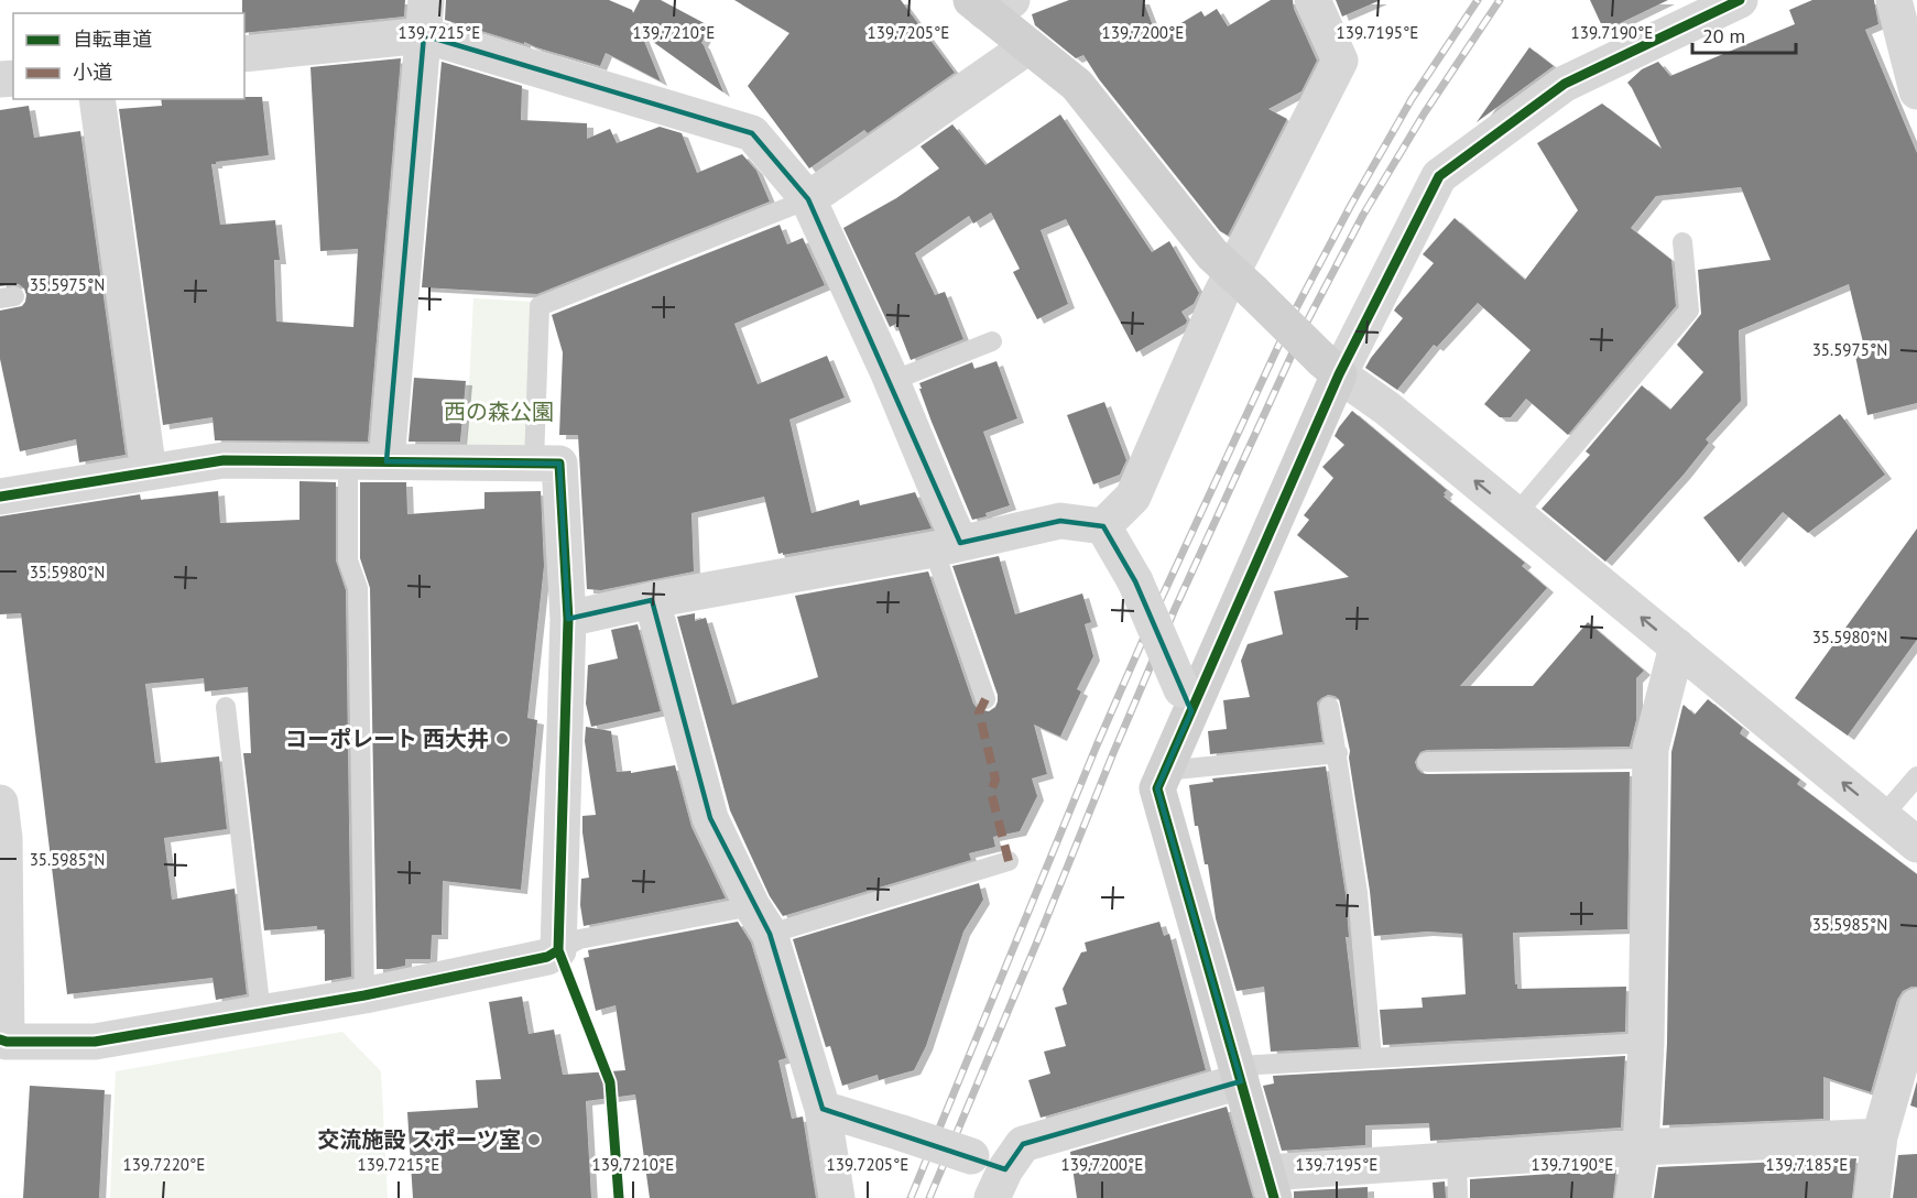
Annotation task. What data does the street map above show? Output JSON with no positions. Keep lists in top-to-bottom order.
{
  "parks": ["西の森公園"],
  "places": ["コーポレート 西大井", "交流施設 スポーツ室"],
  "legend": ["自転車道", "小道"],
  "scale_bar": "20 m",
  "coordinates": [
    "139.7215°E",
    "139.7210°E",
    "139.7205°E",
    "139.7200°E",
    "139.7195°E",
    "139.7190°E",
    "35.5975°N",
    "35.5980°N",
    "35.5985°N",
    "139.7220°E",
    "139.7185°E"
  ]
}
